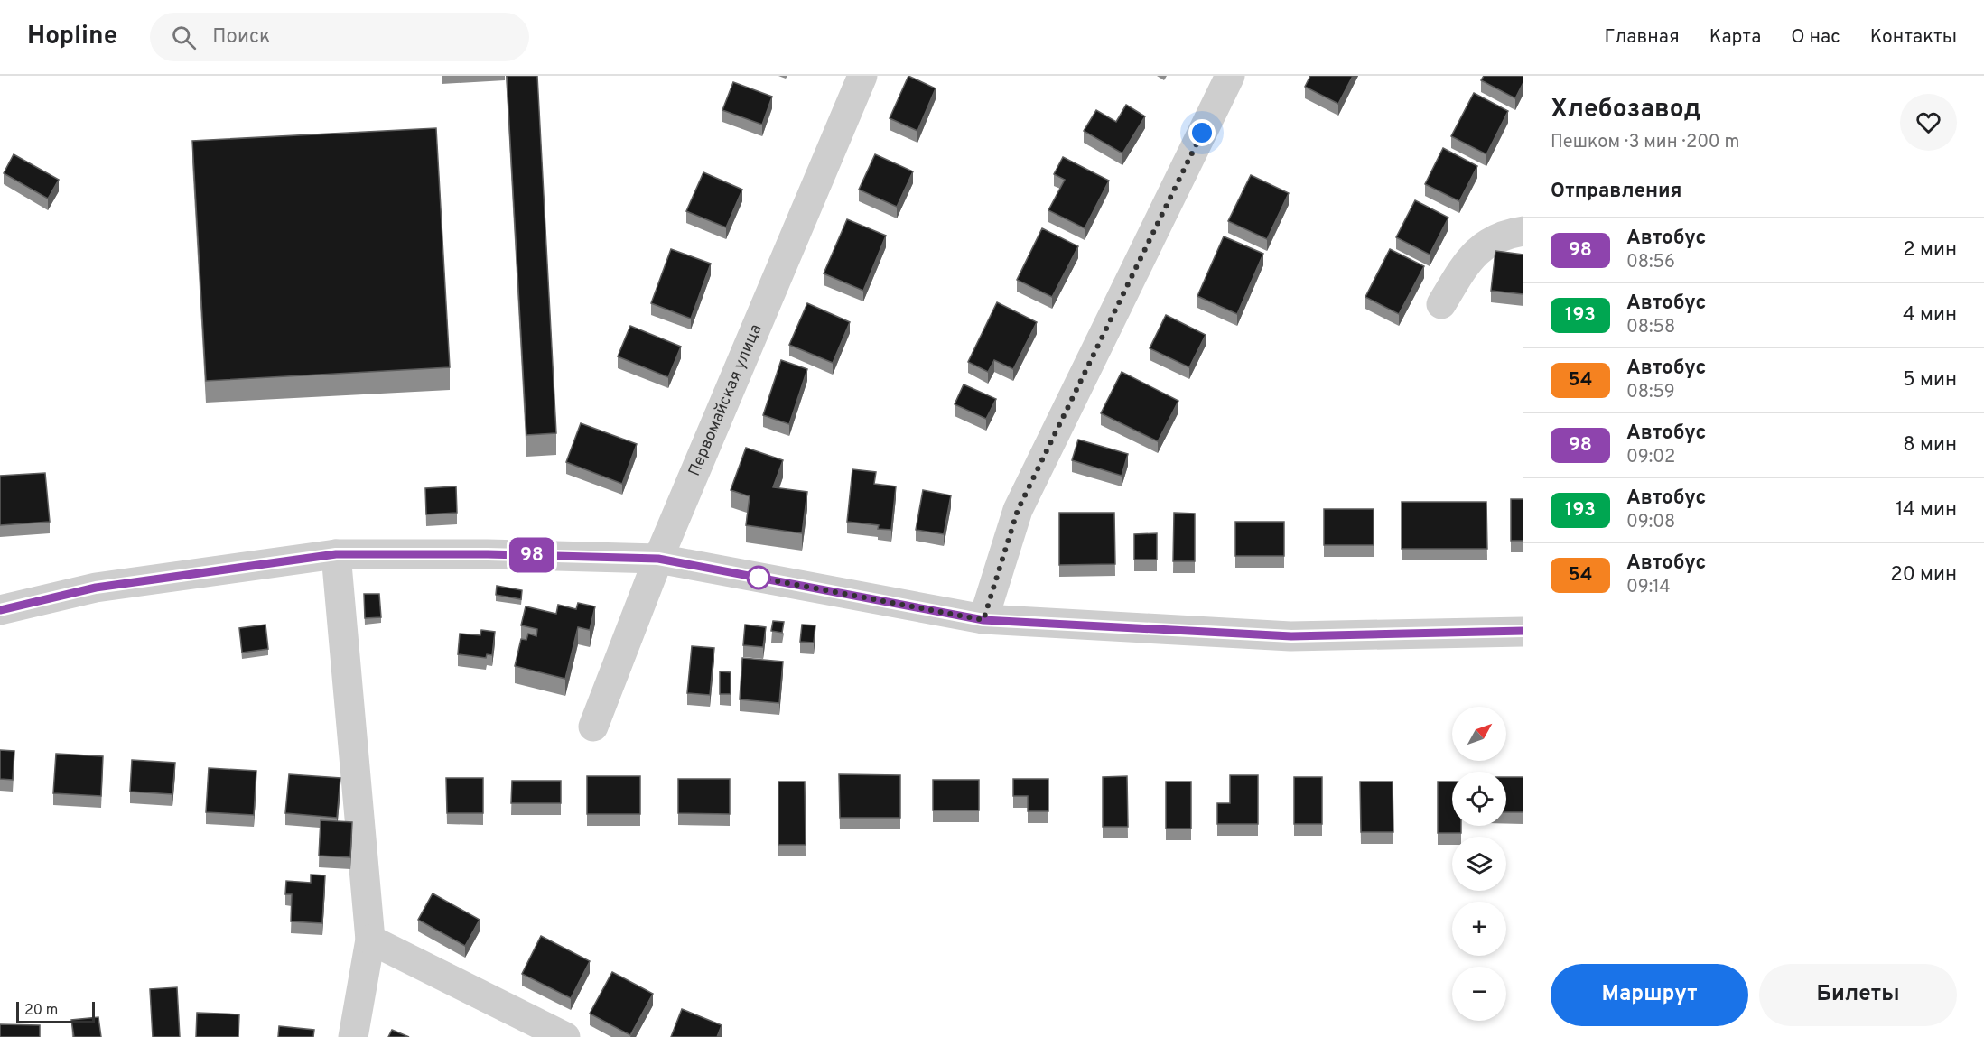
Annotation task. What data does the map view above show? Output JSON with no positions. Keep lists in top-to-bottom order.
{
  "streets": {
    "street": ["Первомайская улица"]
  },
  "lines": ["bus line 98"],
  "scale_bar": "20 m",
  "north": "top right",
  "page": {
    "header": "Hopline",
    "search": "Поиск",
    "nav": [
      "Главная",
      "Карта",
      "О нас",
      "Контакты"
    ],
    "on_map": "98",
    "heading": [
      ["Хлебозавод", "Пешком · 3 мин · 200 m"],
      "Отправления"
    ],
    "list": [
      {
        "mark": "98",
        "name": "Автобус",
        "note": "08:56",
        "value": "2 мин"
      },
      {
        "mark": "193",
        "name": "Автобус",
        "note": "08:58",
        "value": "4 мин"
      },
      {
        "mark": "54",
        "name": "Автобус",
        "note": "08:59",
        "value": "5 мин"
      },
      {
        "mark": "98",
        "name": "Автобус",
        "note": "09:02",
        "value": "8 мин"
      },
      {
        "mark": "193",
        "name": "Автобус",
        "note": "09:08",
        "value": "14 мин"
      },
      {
        "mark": "54",
        "name": "Автобус",
        "note": "09:14",
        "value": "20 мин"
      }
    ],
    "map_buttons": ["+", "−"],
    "buttons": ["Маршрут", "Билеты"],
    "scale": "20 m"
  }
}
